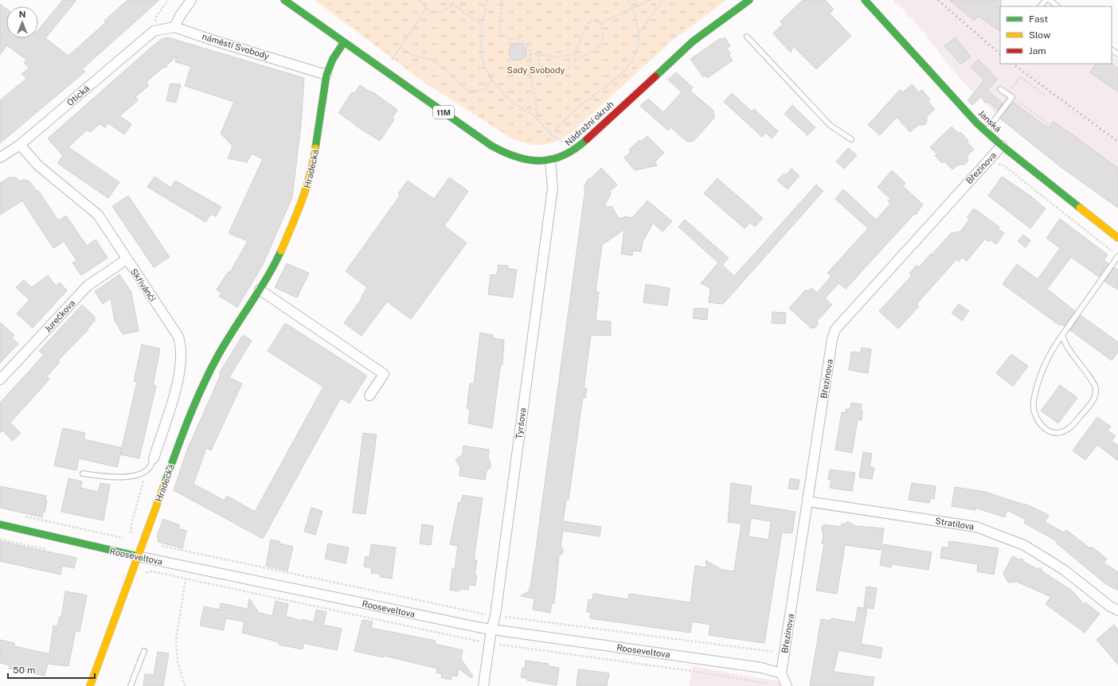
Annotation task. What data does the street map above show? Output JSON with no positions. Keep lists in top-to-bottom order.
{
  "streets": {
    "main road": [
      "11M",
      "Janská",
      "Nádražní okruh",
      "Hradecká",
      "Rooseveltova"
    ],
    "street": [
      "náměstí Svobody",
      "Otická",
      "Březinova",
      "Skřivánčí",
      "Jurečkova",
      "Tyršova",
      "Stratilova"
    ]
  },
  "crossings": [
    ["náměstí Svobody", "Otická"],
    ["náměstí Svobody", "Hradecká"],
    ["Otická", "Skřivánčí"],
    ["11M", "Nádražní okruh"],
    ["11M", "Hradecká"],
    ["Janská", "Březinova"],
    ["Nádražní okruh", "Hradecká"],
    ["Nádražní okruh", "Tyršova"],
    ["Březinova", "Stratilova"],
    ["Březinova", "Rooseveltova"],
    ["Hradecká", "Rooseveltova"],
    ["Skřivánčí", "Jurečkova"],
    ["Tyršova", "Rooseveltova"]
  ],
  "parks": ["Sady Svobody"],
  "legend": ["Fast", "Slow", "Jam"],
  "scale_bar": "50 m",
  "north": "top"
}
